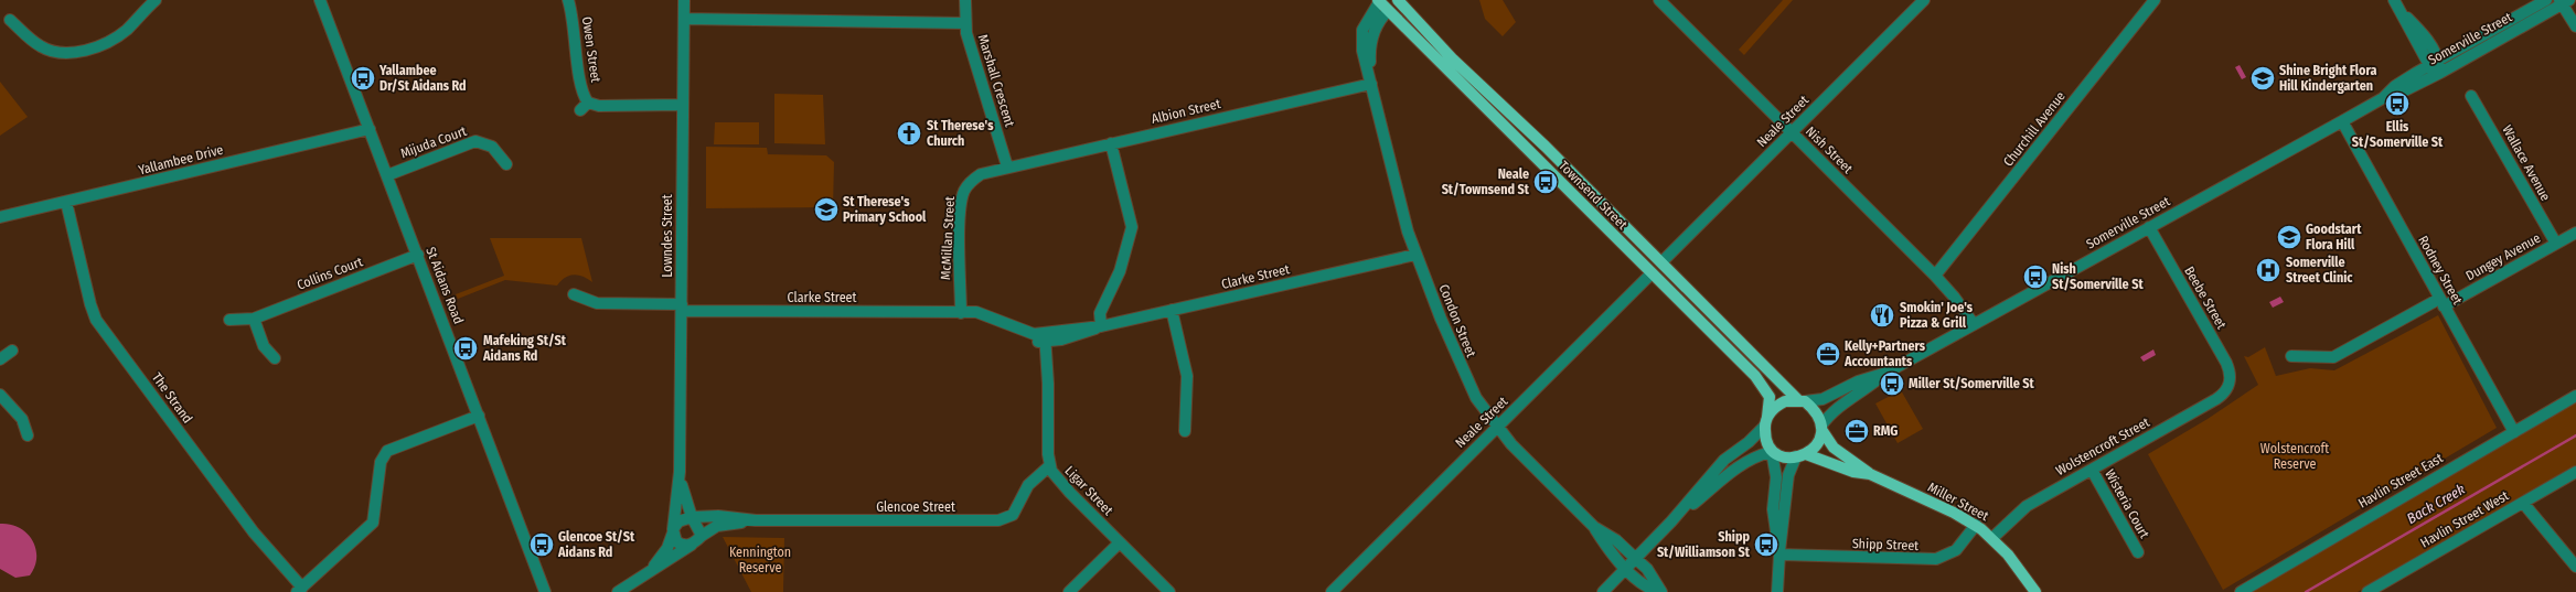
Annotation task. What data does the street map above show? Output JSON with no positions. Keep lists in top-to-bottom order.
{
  "streets": {
    "main road": ["Townsend Street", "Miller Street"],
    "street": [
      "Somerville Street",
      "Owen Street",
      "Marshall Crescent",
      "Albion Street",
      "Neale Street",
      "Churchill Avenue",
      "Mijuda Court",
      "Nish Street",
      "Yallambee Drive",
      "Wallace Avenue",
      "Lowndes Street",
      "McMillan Street",
      "Dungey Avenue",
      "Rodney Street",
      "Collins Court",
      "Clarke Street",
      "St Aidans Road",
      "Beebe Street",
      "Condon Street",
      "The Strand",
      "Wolstencroft Street",
      "Havlin Street East",
      "Ligar Street",
      "Wisteria Court",
      "Glencoe Street",
      "Havlin Street West",
      "Shipp Street"
    ]
  },
  "crossings": [
    ["Somerville Street", "Nish Street"],
    ["Somerville Street", "Townsend Street"],
    ["Somerville Street", "Rodney Street"],
    ["Somerville Street", "Beebe Street"],
    ["Somerville Street", "Miller Street"],
    ["Owen Street", "Lowndes Street"],
    ["Marshall Crescent", "Albion Street"],
    ["Marshall Crescent", "McMillan Street"],
    ["Albion Street", "McMillan Street"],
    ["Albion Street", "Condon Street"],
    ["Neale Street", "Nish Street"],
    ["Neale Street", "Townsend Street"],
    ["Neale Street", "Condon Street"],
    ["Churchill Avenue", "Nish Street"],
    ["Mijuda Court", "St Aidans Road"],
    ["Yallambee Drive", "St Aidans Road"],
    ["Yallambee Drive", "The Strand"],
    ["Wallace Avenue", "Dungey Avenue"],
    ["Townsend Street", "Condon Street"],
    ["Townsend Street", "Miller Street"],
    ["Lowndes Street", "Clarke Street"],
    ["Lowndes Street", "Glencoe Street"],
    ["McMillan Street", "Clarke Street"],
    ["Dungey Avenue", "Rodney Street"],
    ["Rodney Street", "Havlin Street East"],
    ["Collins Court", "St Aidans Road"],
    ["Clarke Street", "Condon Street"],
    ["Clarke Street", "Ligar Street"],
    ["Beebe Street", "Wolstencroft Street"],
    ["Wolstencroft Street", "Miller Street"],
    ["Wolstencroft Street", "Wisteria Court"],
    ["Ligar Street", "Glencoe Street"],
    ["Miller Street", "Shipp Street"]
  ],
  "water": ["Back Creek"],
  "parks": ["Wolstencroft Reserve", "Kennington Reserve"],
  "places": {
    "bus stop": [
      "Yallambee Dr/St Aidans Rd",
      "Ellis St/Somerville St",
      "Neale St/Townsend St",
      "Nish St/Somerville St",
      "Mafeking St/St Aidans Rd",
      "Miller St/Somerville St",
      "Glencoe St/St Aidans Rd",
      "Shipp St/Williamson St"
    ],
    "school or university": ["Shine Bright Flora Hill Kindergarten", "St Therese's Primary School", "Goodstart Flora Hill"],
    "church": ["St Therese's Church"],
    "hospital": ["Somerville Street Clinic"],
    "restaurant": ["Smokin' Joe's Pizza & Grill"],
    "office": ["Kelly+Partners Accountants", "RMG"]
  }
}
